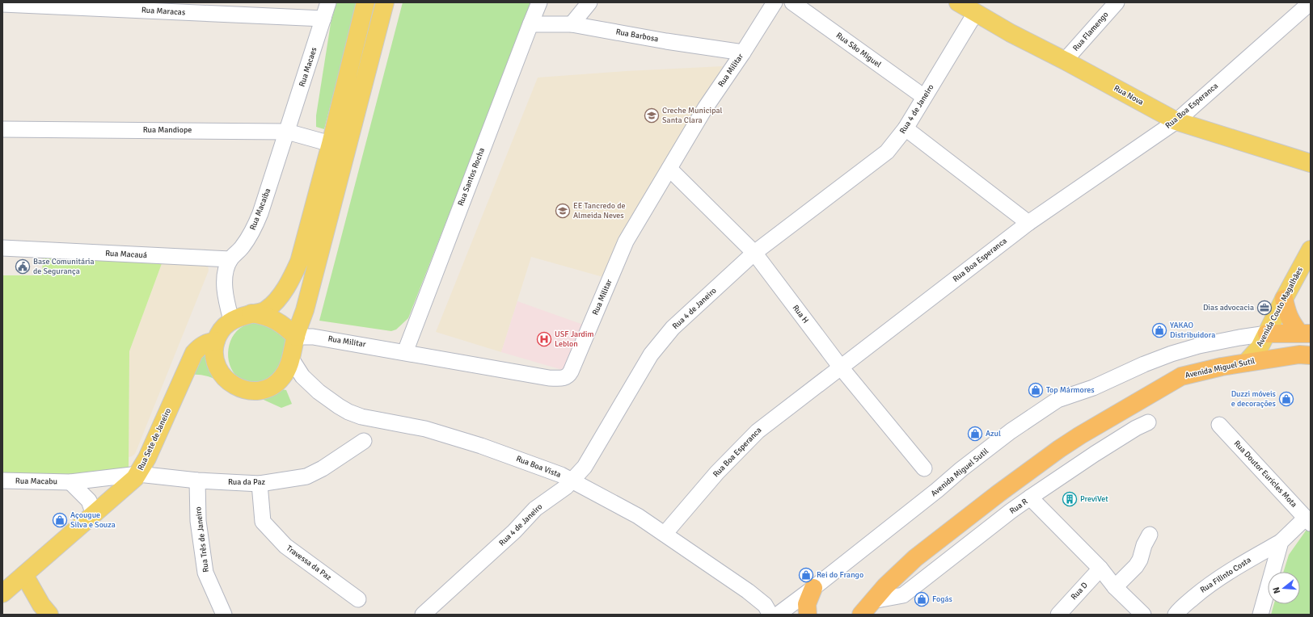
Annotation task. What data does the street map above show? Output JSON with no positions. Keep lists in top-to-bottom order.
{
  "streets": {
    "highway": ["Avenida Miguel Sutil"],
    "main road": ["Rua Nova", "Avenida Couto Magalhães", "Rua Sete de Janeiro"],
    "street": [
      "Rua Maracas",
      "Rua Flamengo",
      "Rua Barbosa",
      "Rua São Miguel",
      "Rua Macaes",
      "Rua Militar",
      "Rua Boa Esperanca",
      "Rua 4 de Janeiro",
      "Rua Mandiope",
      "Rua Santos Rocha",
      "Rua Macaiba",
      "Rua Macauá",
      "Rua H",
      "Rua Boa Vista",
      "Rua Doutor Eurícles Mota",
      "Rua Macabu",
      "Rua da Paz",
      "Rua R",
      "Rua Três de Janeiro",
      "Travessa da Paz",
      "Rua Filinto Costa",
      "Rua D"
    ]
  },
  "crossings": [
    ["Rua Maracas", "Rua Macaes"],
    ["Rua Flamengo", "Rua Nova"],
    ["Rua Barbosa", "Rua Militar"],
    ["Rua Barbosa", "Rua Santos Rocha"],
    ["Rua São Miguel", "Rua 4 de Janeiro"],
    ["Rua Macaes", "Rua Mandiope"],
    ["Rua Macaes", "Rua Macaiba"],
    ["Rua Militar", "Rua Santos Rocha"],
    ["Rua Militar", "Rua Macaiba"],
    ["Rua Militar", "Rua H"],
    ["Rua Militar", "Rua Sete de Janeiro"],
    ["Rua Militar", "Rua Boa Vista"],
    ["Rua Nova", "Rua Boa Esperanca"],
    ["Rua Nova", "Rua 4 de Janeiro"],
    ["Rua Boa Esperanca", "Rua H"],
    ["Rua Boa Esperanca", "Rua Boa Vista"],
    ["Rua 4 de Janeiro", "Rua H"],
    ["Rua 4 de Janeiro", "Rua Boa Vista"],
    ["Rua Mandiope", "Rua Macaiba"],
    ["Rua Macaiba", "Rua Macauá"],
    ["Rua Macaiba", "Rua Sete de Janeiro"],
    ["Rua Macaiba", "Rua Boa Vista"],
    ["Avenida Couto Magalhães", "Avenida Miguel Sutil"],
    ["Avenida Miguel Sutil", "Rua R"],
    ["Rua Sete de Janeiro", "Rua Boa Vista"],
    ["Rua Sete de Janeiro", "Rua Macabu"],
    ["Rua Sete de Janeiro", "Rua da Paz"],
    ["Rua Macabu", "Rua da Paz"],
    ["Rua da Paz", "Rua Três de Janeiro"],
    ["Rua da Paz", "Travessa da Paz"],
    ["Rua R", "Rua D"]
  ],
  "places": {
    "school or university": ["Creche Municipal Santa Clara", "EE Tancredo de Almeida Neves"],
    "public building": ["Base Comunitária de Segurança"],
    "office": ["Dias advocacia"],
    "shop": [
      "YAKAO Distribuidora",
      "Top Mármores",
      "Duzzi móveis e decorações",
      "Azul",
      "Açougue Silva e Souza",
      "Rei do Frango",
      "Fogás"
    ],
    "hospital": ["USF Jardim Leblon"],
    "building": ["PreviVet"]
  },
  "north": "left"
}
